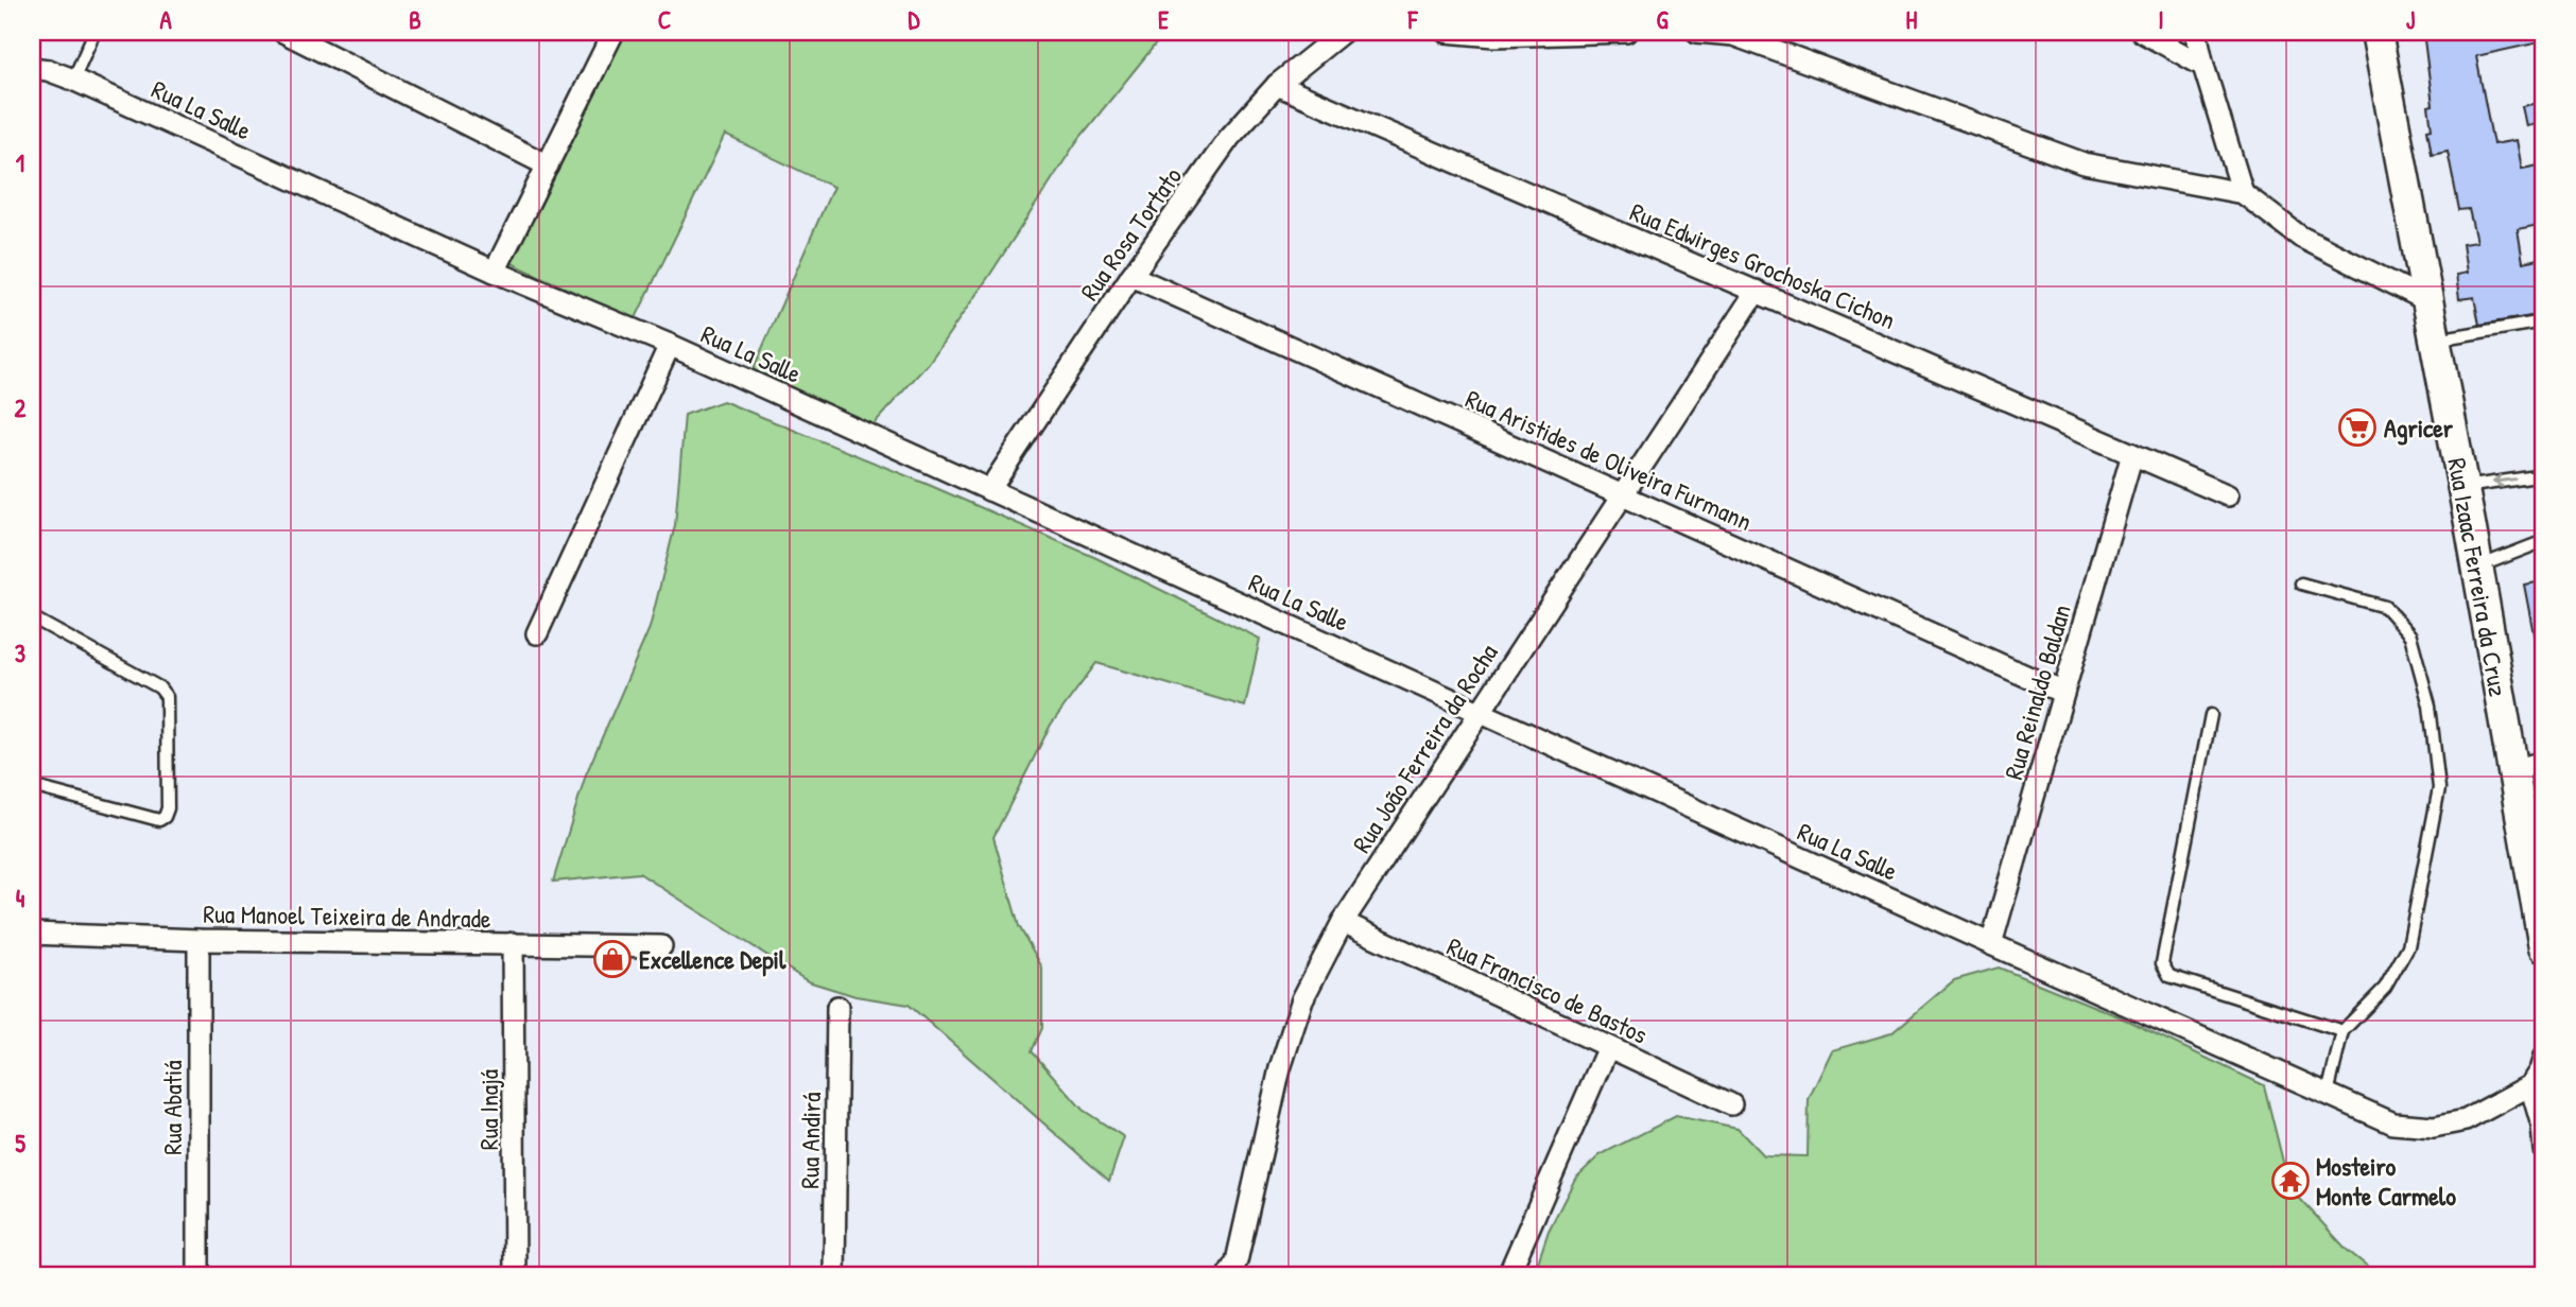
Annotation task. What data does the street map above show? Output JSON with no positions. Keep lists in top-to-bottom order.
{
  "streets": {
    "main road": ["Rua Izaac Ferreira da Cruz"],
    "street": [
      "Rua La Salle",
      "Rua Rosa Tortato",
      "Rua Edwirges Grochoska Cichon",
      "Rua Aristides de Oliveira Furmann",
      "Rua Reinaldo Baldan",
      "Rua João Ferreira da Rocha",
      "Rua Manoel Teixeira de Andrade",
      "Rua Francisco de Bastos",
      "Rua Abatiá",
      "Rua Inajá",
      "Rua Andirá"
    ]
  },
  "crossings": [
    ["Rua La Salle", "Rua Rosa Tortato"],
    ["Rua La Salle", "Rua Reinaldo Baldan"],
    ["Rua La Salle", "Rua João Ferreira da Rocha"],
    ["Rua Rosa Tortato", "Rua Edwirges Grochoska Cichon"],
    ["Rua Rosa Tortato", "Rua Aristides de Oliveira Furmann"],
    ["Rua Edwirges Grochoska Cichon", "Rua Reinaldo Baldan"],
    ["Rua Edwirges Grochoska Cichon", "Rua João Ferreira da Rocha"],
    ["Rua Aristides de Oliveira Furmann", "Rua Reinaldo Baldan"],
    ["Rua Aristides de Oliveira Furmann", "Rua João Ferreira da Rocha"],
    ["Rua João Ferreira da Rocha", "Rua Francisco de Bastos"],
    ["Rua Manoel Teixeira de Andrade", "Rua Abatiá"],
    ["Rua Manoel Teixeira de Andrade", "Rua Inajá"]
  ],
  "places": {
    "supermarket": ["Agricer"],
    "shop": ["Excellence Depil"],
    "temple": ["Mosteiro Monte Carmelo"]
  },
  "grid": {
    "columns": [
      "A",
      "B",
      "C",
      "D",
      "E",
      "F",
      "G",
      "H",
      "I",
      "J"
    ],
    "rows": [
      "1",
      "2",
      "3",
      "4",
      "5"
    ]
  }
}
